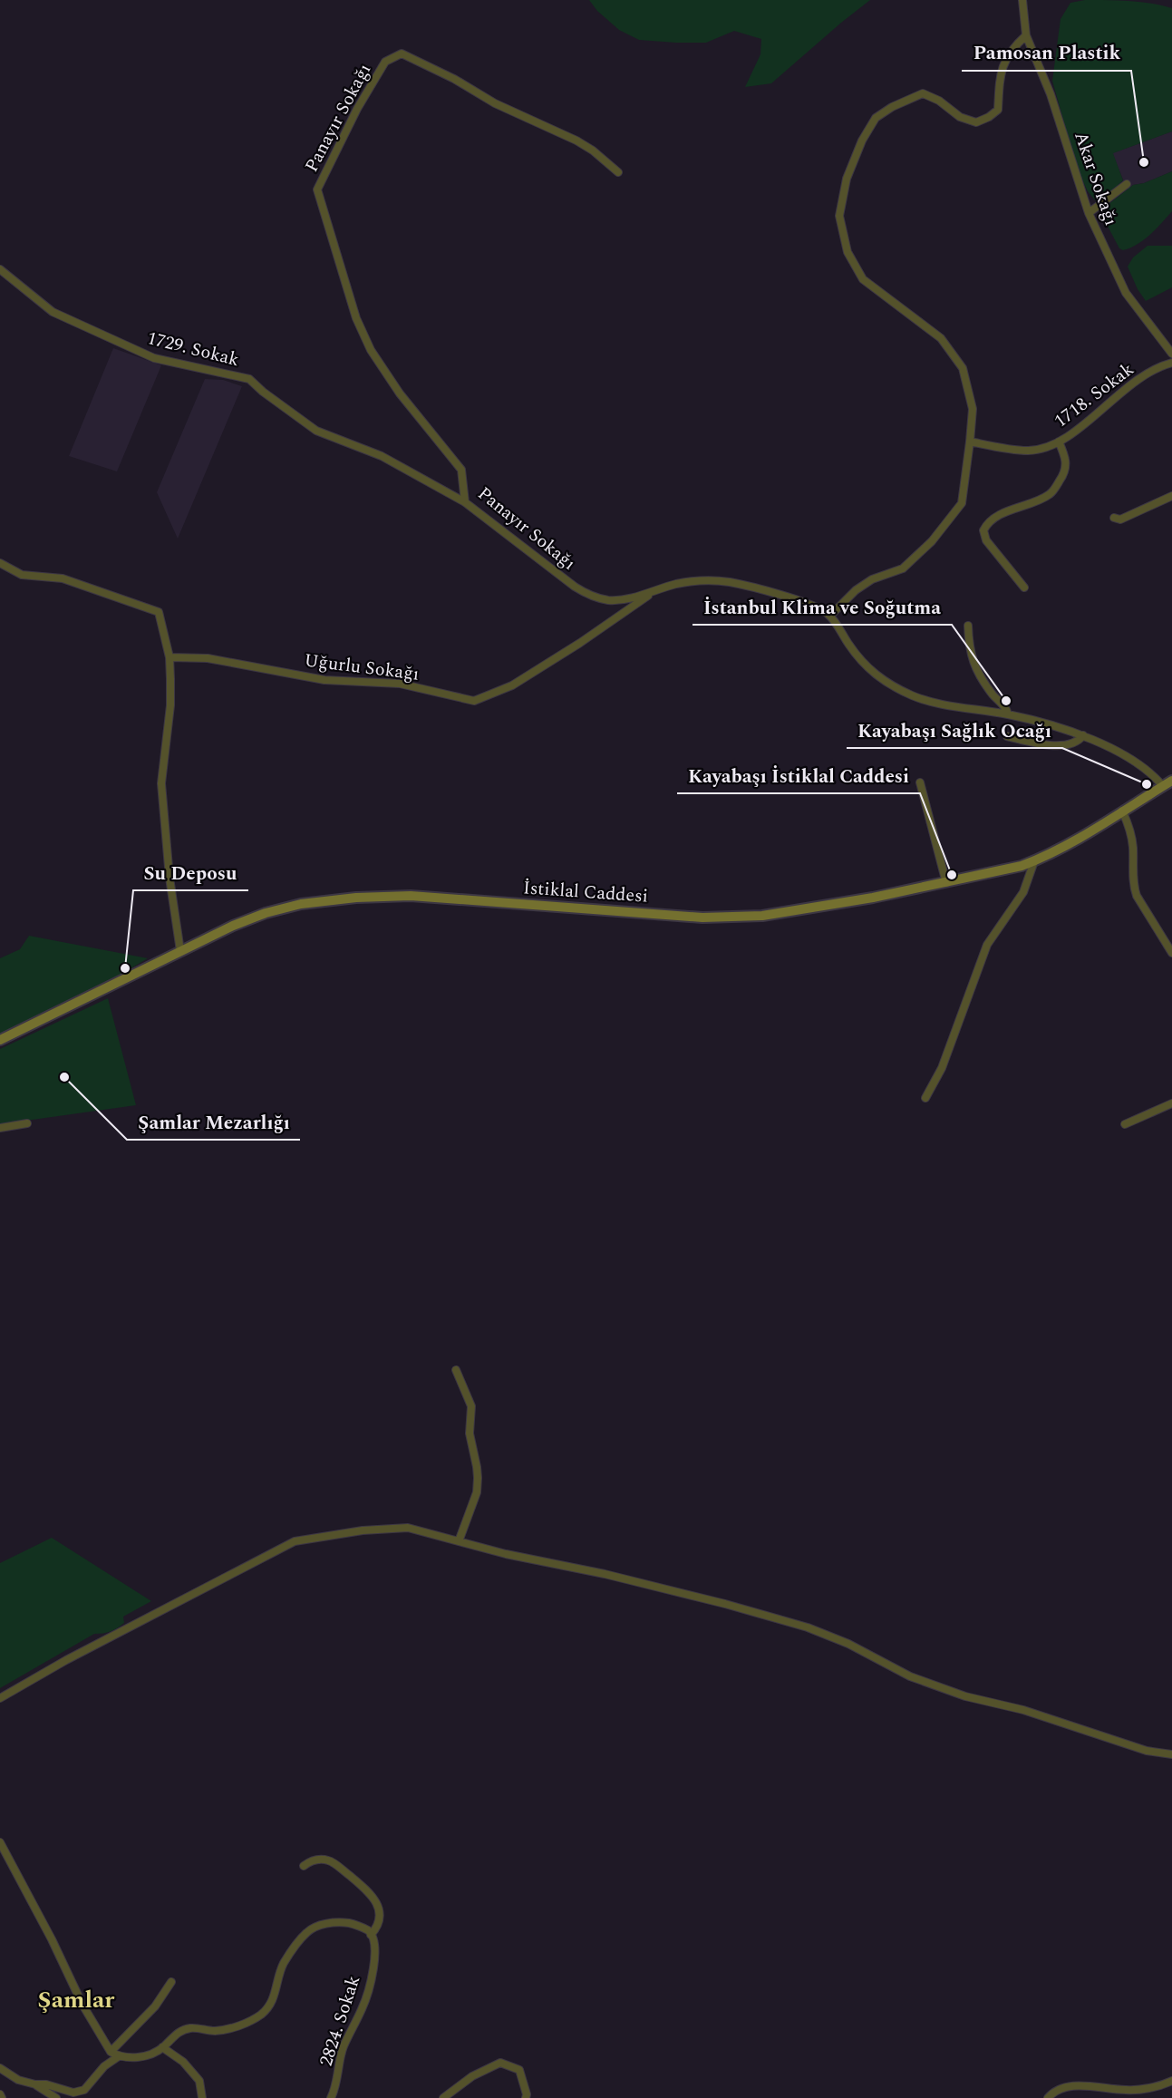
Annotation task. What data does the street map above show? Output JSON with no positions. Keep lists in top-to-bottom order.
{
  "streets": {
    "main road": ["İstiklal Caddesi"],
    "street": [
      "Panayır Sokağı",
      "Akar Sokağı",
      "1729. Sokak",
      "1718. Sokak",
      "Uğurlu Sokağı",
      "2824. Sokak"
    ]
  },
  "crossings": [
    ["Panayır Sokağı", "1729. Sokak"],
    ["Panayır Sokağı", "Uğurlu Sokağı"]
  ],
  "districts": ["Şamlar"],
  "places": [
    "Pamosan Plastik",
    "İstanbul Klima ve Soğutma",
    "Kayabaşı Sağlık Ocağı",
    "Kayabaşı İstiklal Caddesi",
    "Su Deposu",
    "Şamlar Mezarlığı"
  ]
}
